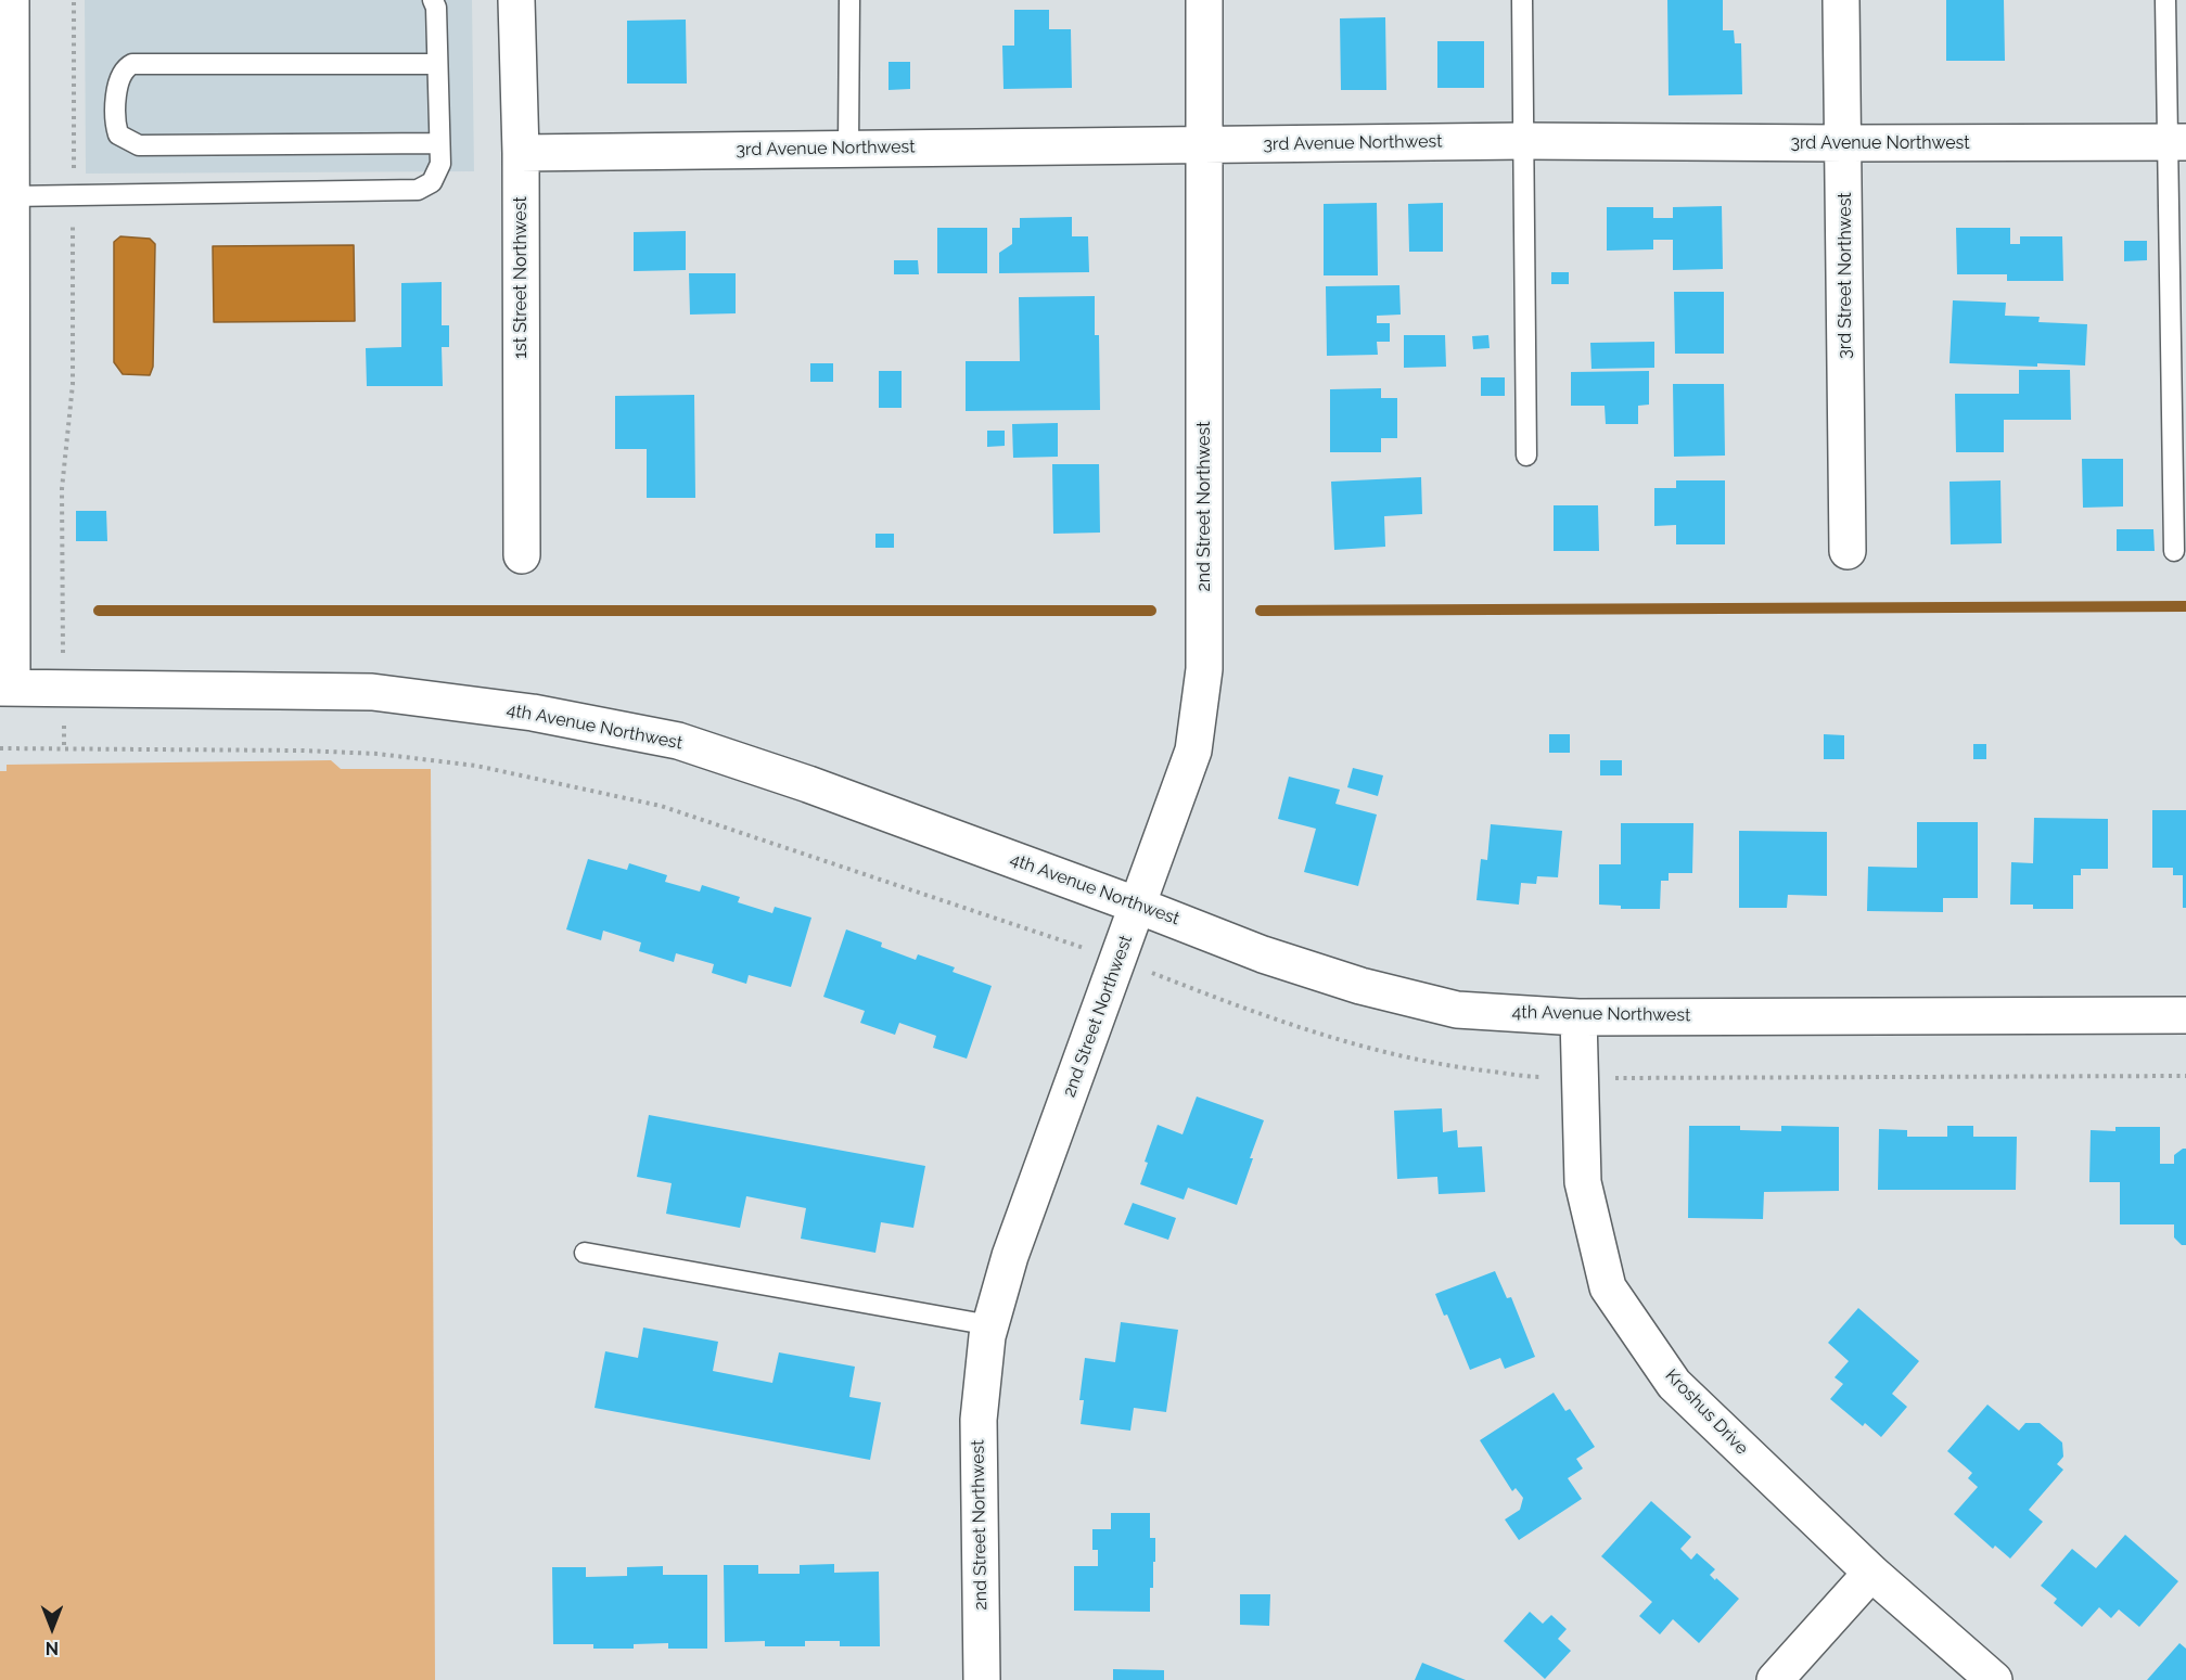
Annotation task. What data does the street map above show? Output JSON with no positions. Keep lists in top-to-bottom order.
{
  "streets": {
    "street": [
      "3rd Avenue Northwest",
      "3rd Street Northwest",
      "1st Street Northwest",
      "2nd Street Northwest",
      "4th Avenue Northwest",
      "Kroshus Drive"
    ]
  },
  "crossings": [
    ["3rd Avenue Northwest", "3rd Street Northwest"],
    ["3rd Avenue Northwest", "1st Street Northwest"],
    ["3rd Avenue Northwest", "2nd Street Northwest"],
    ["2nd Street Northwest", "4th Avenue Northwest"],
    ["4th Avenue Northwest", "Kroshus Drive"]
  ],
  "north": "bottom"
}
